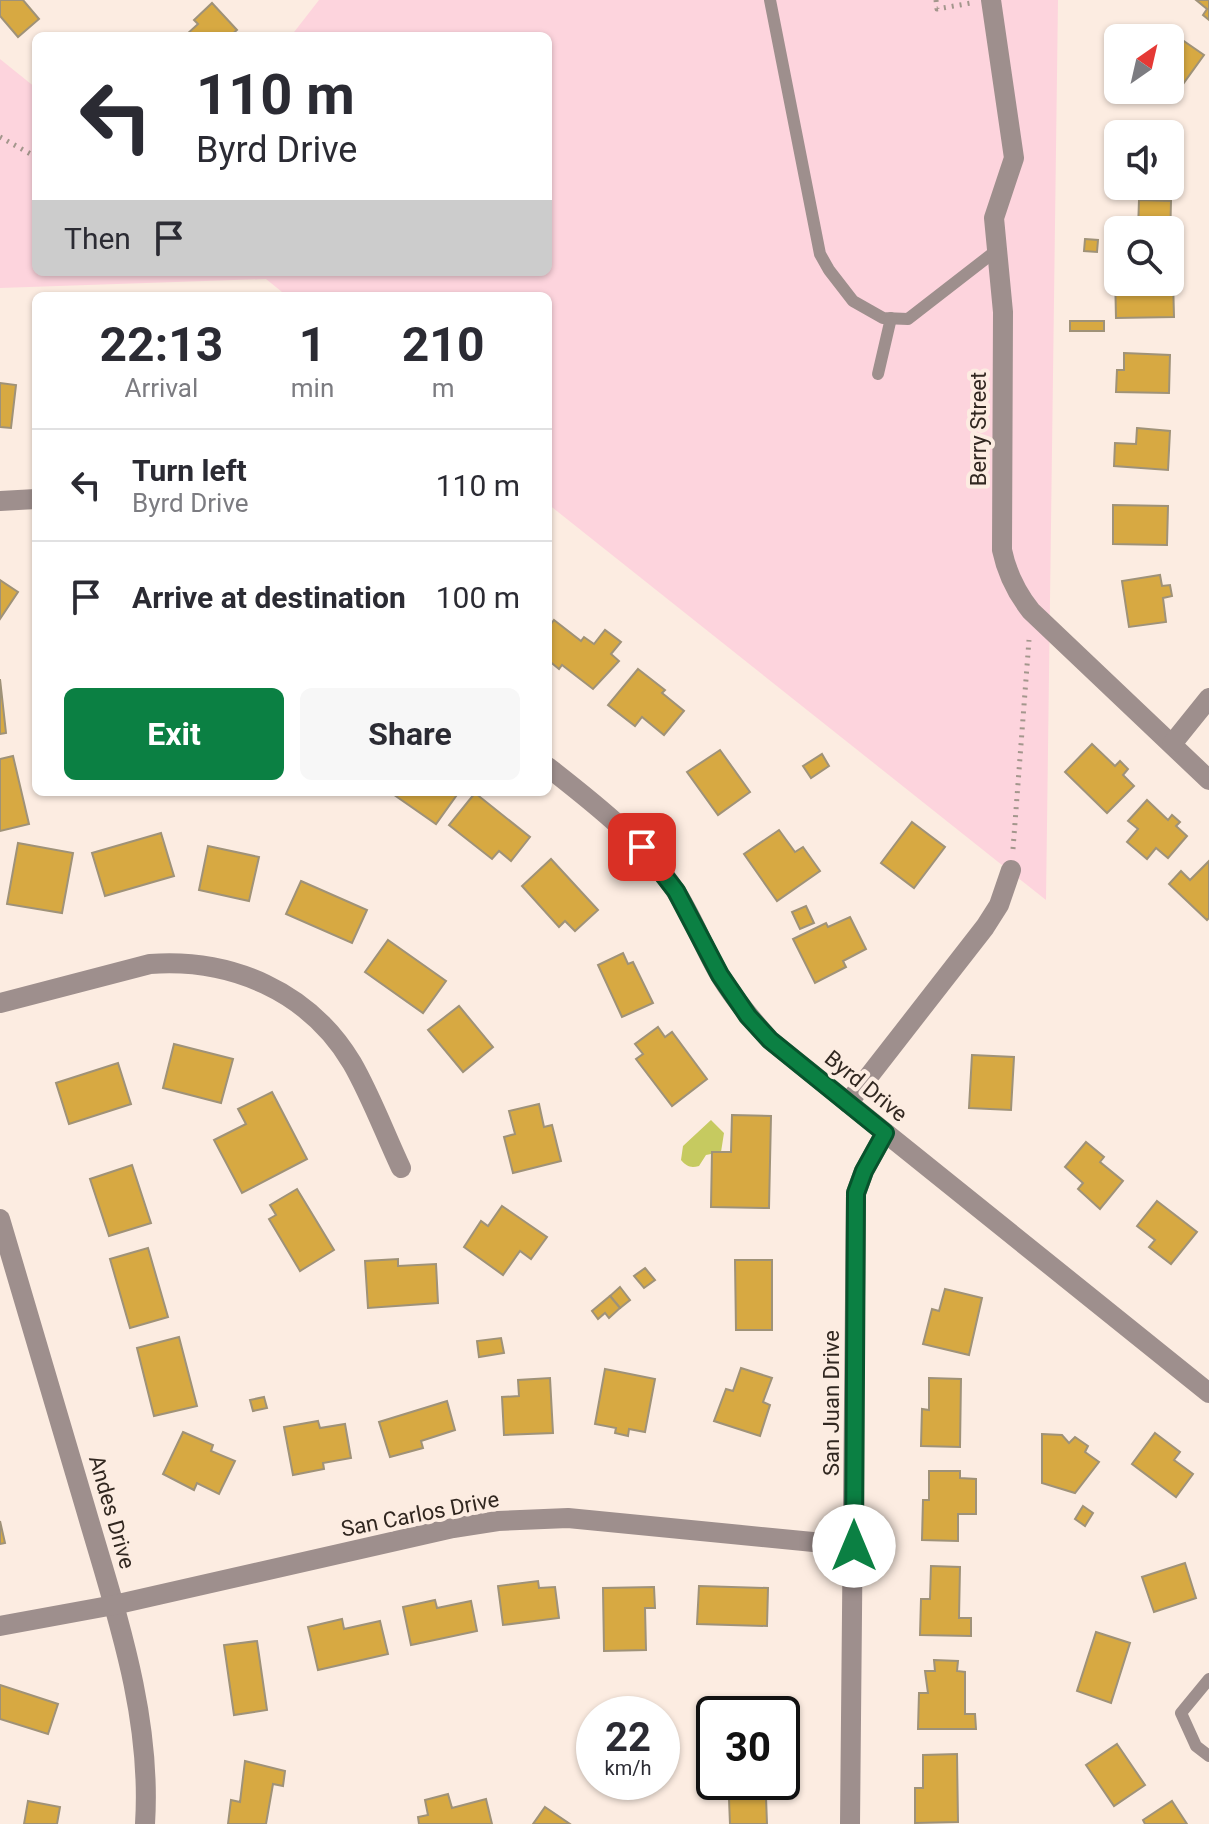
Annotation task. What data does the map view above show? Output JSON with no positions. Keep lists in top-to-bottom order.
{
  "streets": {
    "street": [
      "Berry Street",
      "Byrd Drive",
      "San Juan Drive",
      "Andes Drive",
      "San Carlos Drive"
    ]
  },
  "crossings": [
    ["Byrd Drive", "San Juan Drive"],
    ["San Juan Drive", "San Carlos Drive"],
    ["Andes Drive", "San Carlos Drive"]
  ],
  "north": "top right",
  "page": {
    "turn": ["110 m", "Byrd Drive"],
    "then": "Then",
    "eta": [
      "22:13",
      "Arrival",
      "1",
      "min",
      "210",
      "m"
    ],
    "list": [
      {
        "name": "Turn left",
        "note": "Byrd Drive",
        "value": "110 m"
      },
      {
        "name": "Arrive at destination",
        "value": "100 m"
      }
    ],
    "buttons": ["Exit", "Share"],
    "speed": "22 km/h",
    "limit": "30"
  }
}
